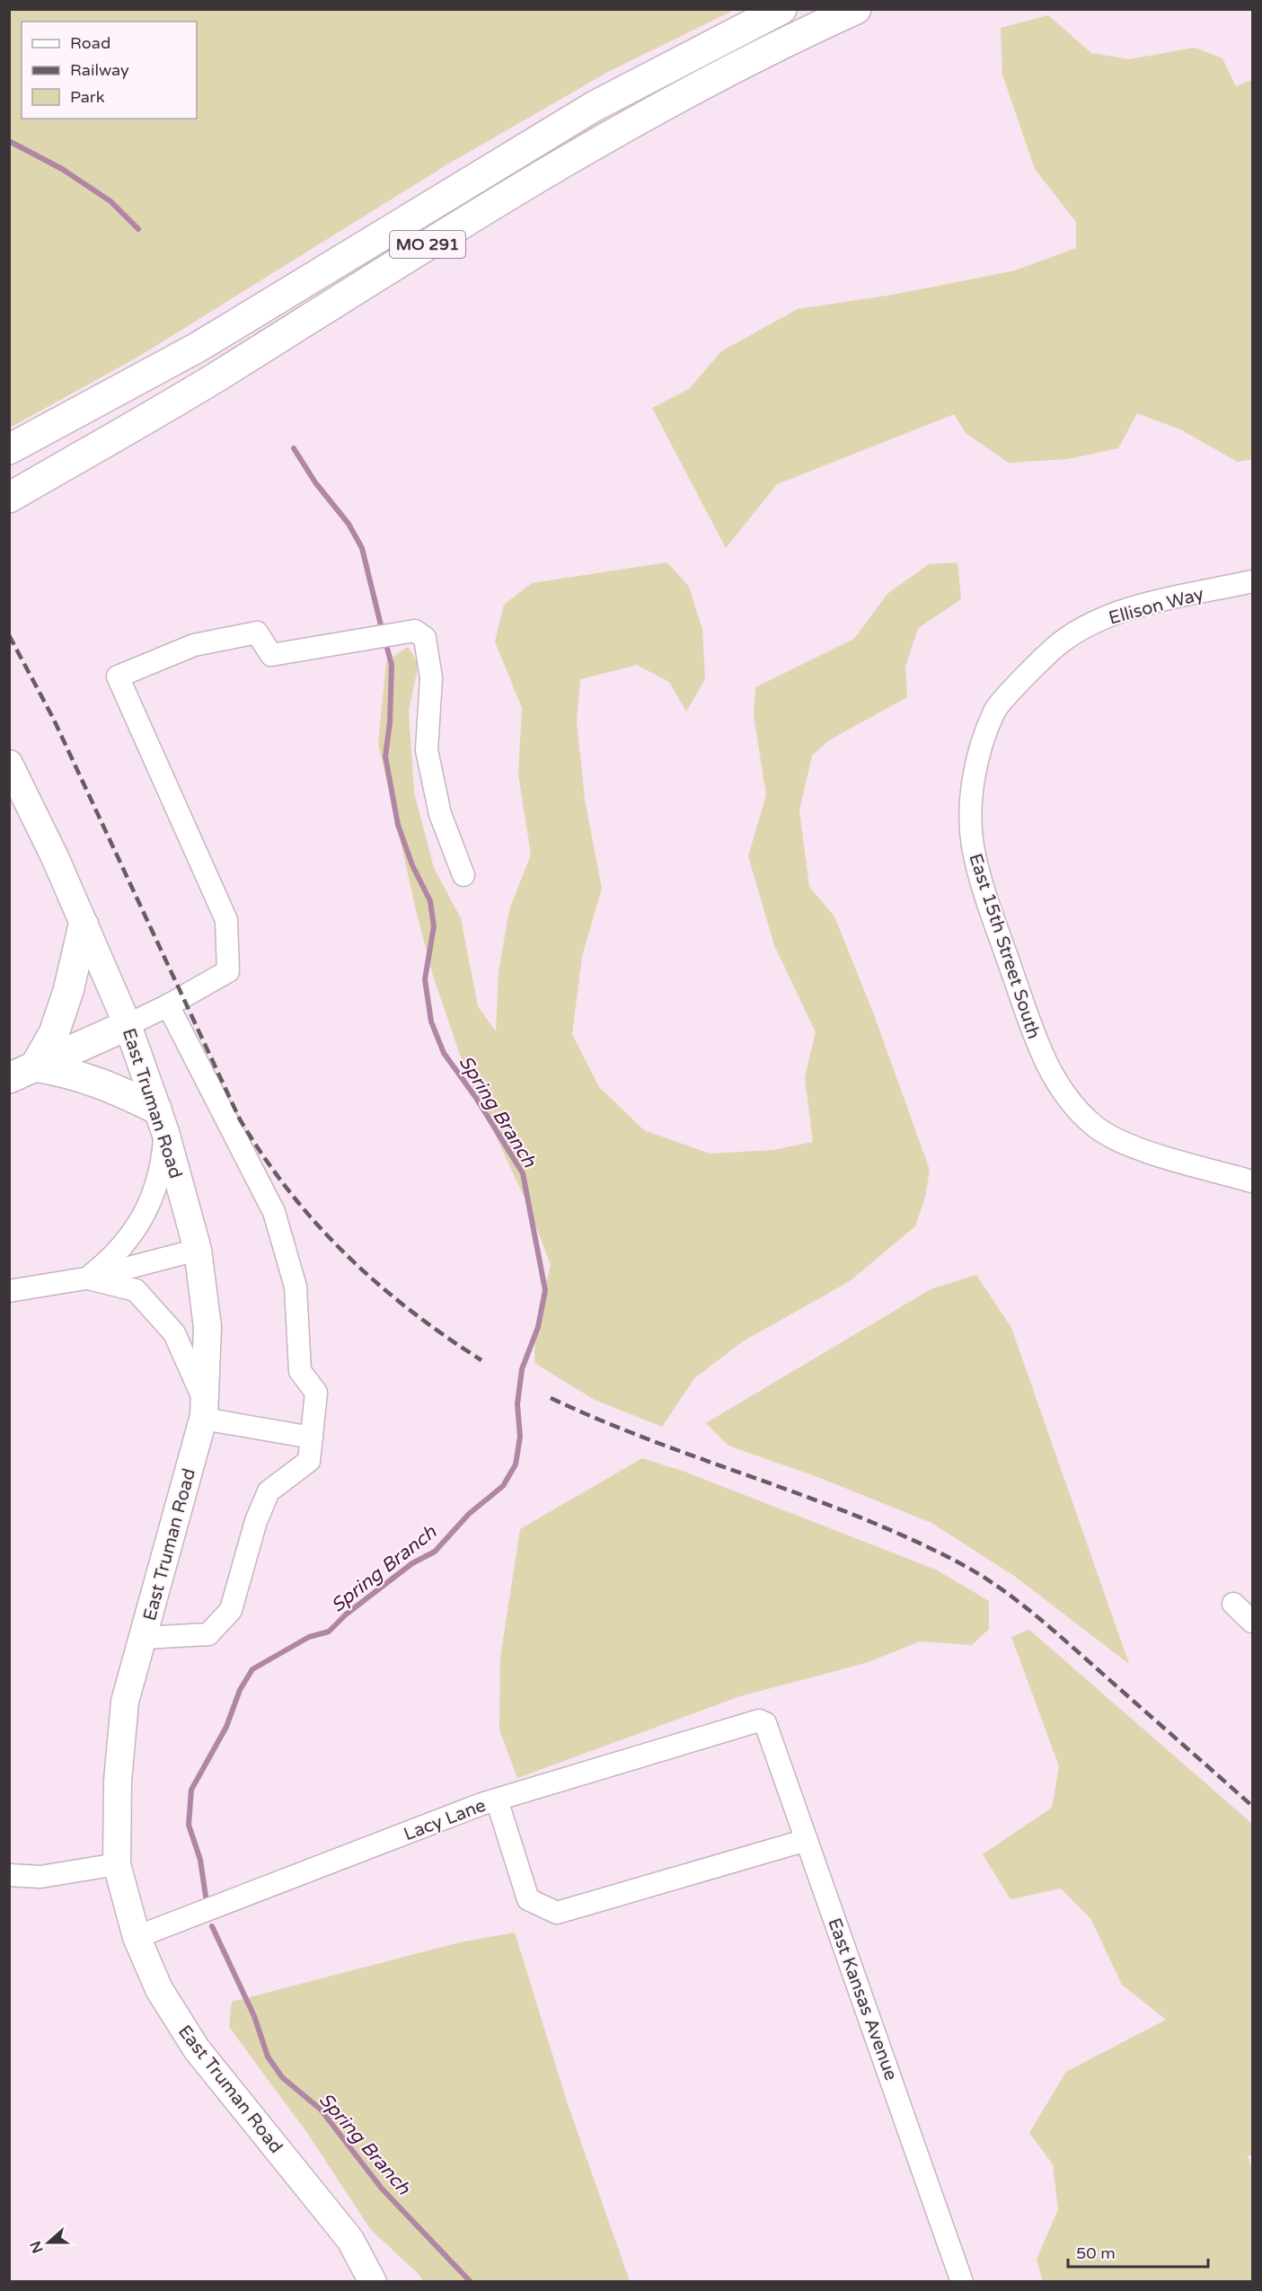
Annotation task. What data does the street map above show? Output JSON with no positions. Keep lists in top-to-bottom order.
{
  "streets": {
    "highway": ["MO 291"],
    "main road": ["East Truman Road"],
    "street": [
      "Ellison Way",
      "East 15th Street South",
      "Lacy Lane",
      "East Kansas Avenue"
    ]
  },
  "crossings": [
    ["Ellison Way", "East 15th Street South"],
    ["East Truman Road", "Lacy Lane"],
    ["Lacy Lane", "East Kansas Avenue"]
  ],
  "water": ["Spring Branch"],
  "legend": ["Road", "Railway", "Park"],
  "scale_bar": "50 m",
  "north": "left"
}
